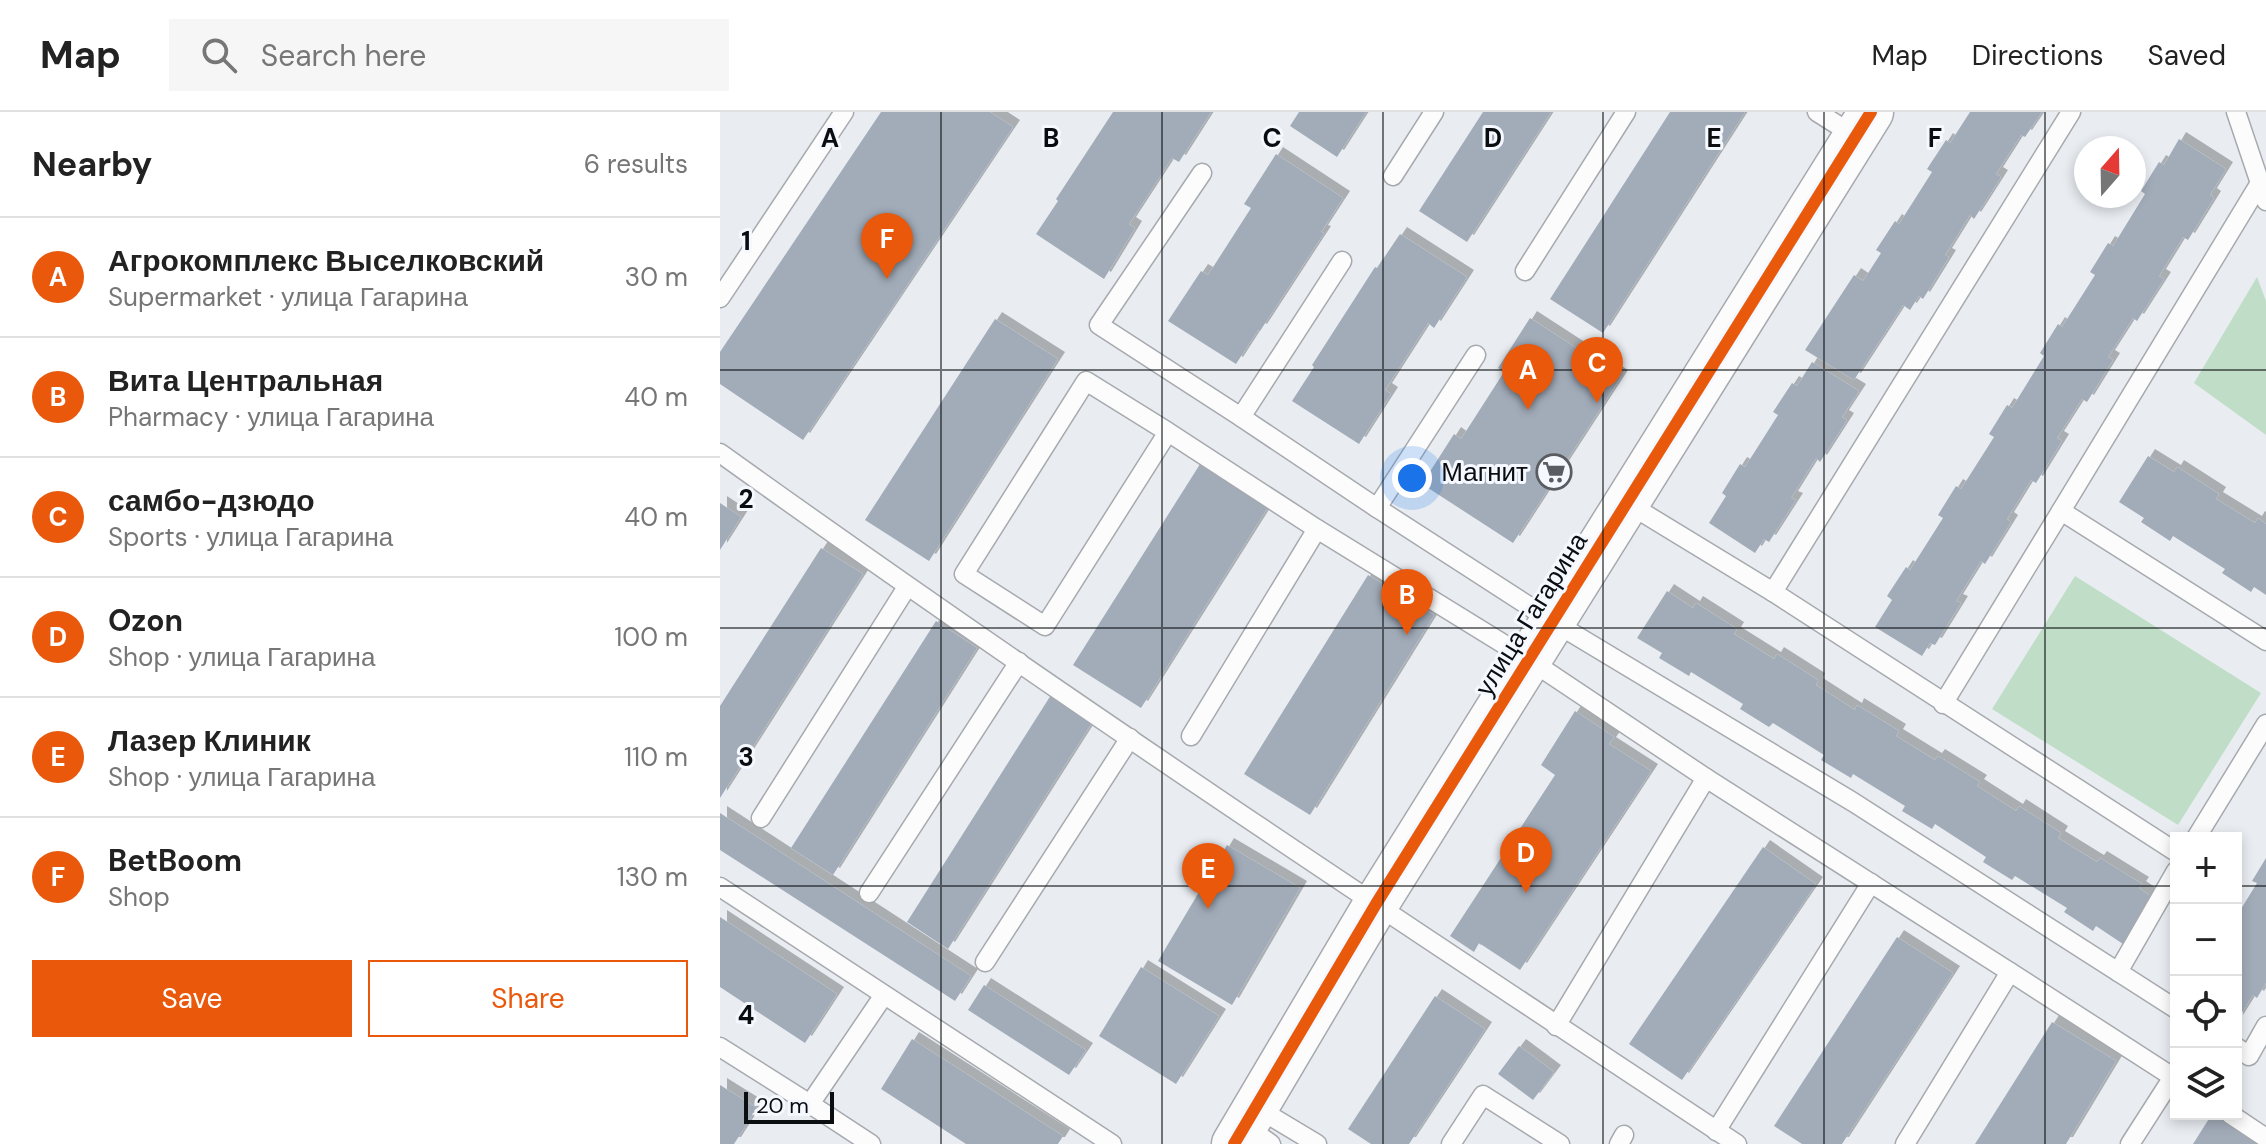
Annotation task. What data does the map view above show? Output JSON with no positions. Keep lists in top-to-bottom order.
{
  "streets": {
    "street": ["улица Гагарина"]
  },
  "places": {
    "supermarket": ["Магнит"]
  },
  "scale_bar": "20 m",
  "north": "top",
  "page": {
    "header": "Map",
    "search": "Search here",
    "nav": ["Map", "Directions", "Saved"],
    "heading": ["Nearby", "6 results"],
    "pins": [
      "F",
      "C",
      "A",
      "B",
      "D",
      "E"
    ],
    "list": [
      {
        "mark": "A",
        "name": "Агрокомплекс Выселковский",
        "note": "Supermarket · улица Гагарина",
        "value": "30 m"
      },
      {
        "mark": "B",
        "name": "Вита Центральная",
        "note": "Pharmacy · улица Гагарина",
        "value": "40 m"
      },
      {
        "mark": "C",
        "name": "самбо-дзюдо",
        "note": "Sports · улица Гагарина",
        "value": "40 m"
      },
      {
        "mark": "D",
        "name": "Ozon",
        "note": "Shop · улица Гагарина",
        "value": "100 m"
      },
      {
        "mark": "E",
        "name": "Лазер Клиник",
        "note": "Shop · улица Гагарина",
        "value": "110 m"
      },
      {
        "mark": "F",
        "name": "BetBoom",
        "note": "Shop",
        "value": "130 m"
      }
    ],
    "map_buttons": ["+", "−"],
    "buttons": ["Save", "Share"],
    "scale": "20 m"
  },
  "grid": {
    "columns": [
      "A",
      "B",
      "C",
      "D",
      "E",
      "F"
    ],
    "rows": [
      "1",
      "2",
      "3",
      "4"
    ]
  }
}
